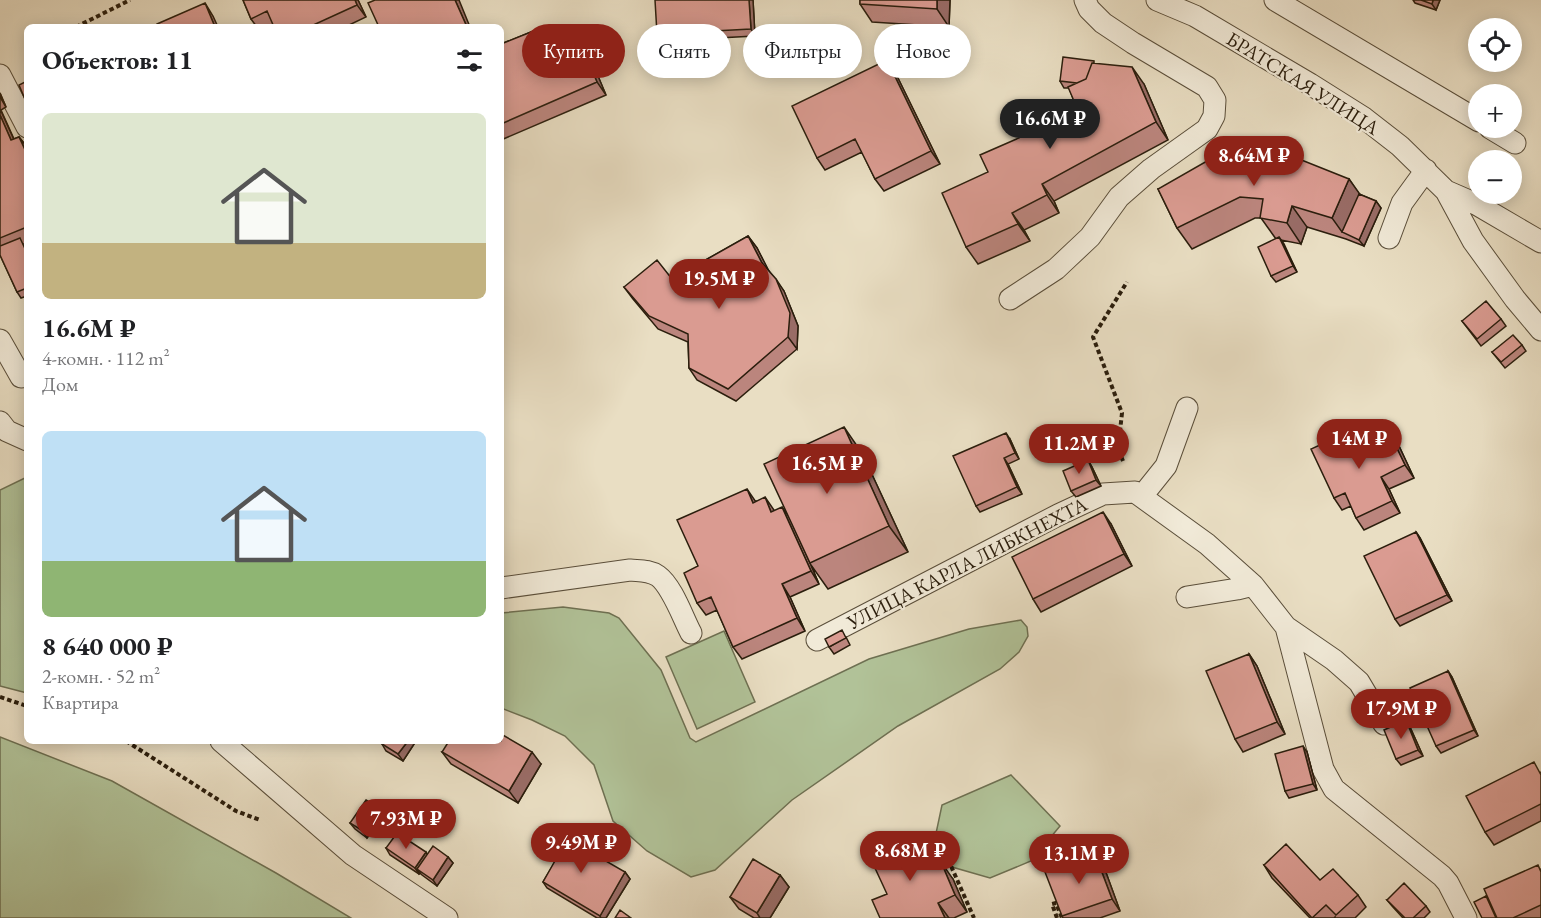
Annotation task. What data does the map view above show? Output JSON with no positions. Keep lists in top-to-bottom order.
{
  "streets": {
    "lane": ["БРАТСКАЯ УЛИЦА", "УЛИЦА КАРЛА ЛИБКНЕХТА"]
  },
  "page": {
    "map_buttons": ["+", "−"],
    "chip": [
      "Купить",
      "Снять",
      "Фильтры",
      "Новое"
    ],
    "heading": "Объектов: 11",
    "list": [
      {
        "name": "16.6M ₽",
        "note": "4-комн. · 112 m² · Дом"
      },
      {
        "name": "8 640 000 ₽",
        "note": "2-комн. · 52 m² · Квартира"
      }
    ],
    "price": [
      "16.6M ₽",
      "8.64M ₽",
      "19.5M ₽",
      "14M ₽",
      "11.2M ₽",
      "16.5M ₽",
      "17.9M ₽",
      "7.93M ₽",
      "9.49M ₽",
      "8.68M ₽",
      "13.1M ₽"
    ]
  }
}
